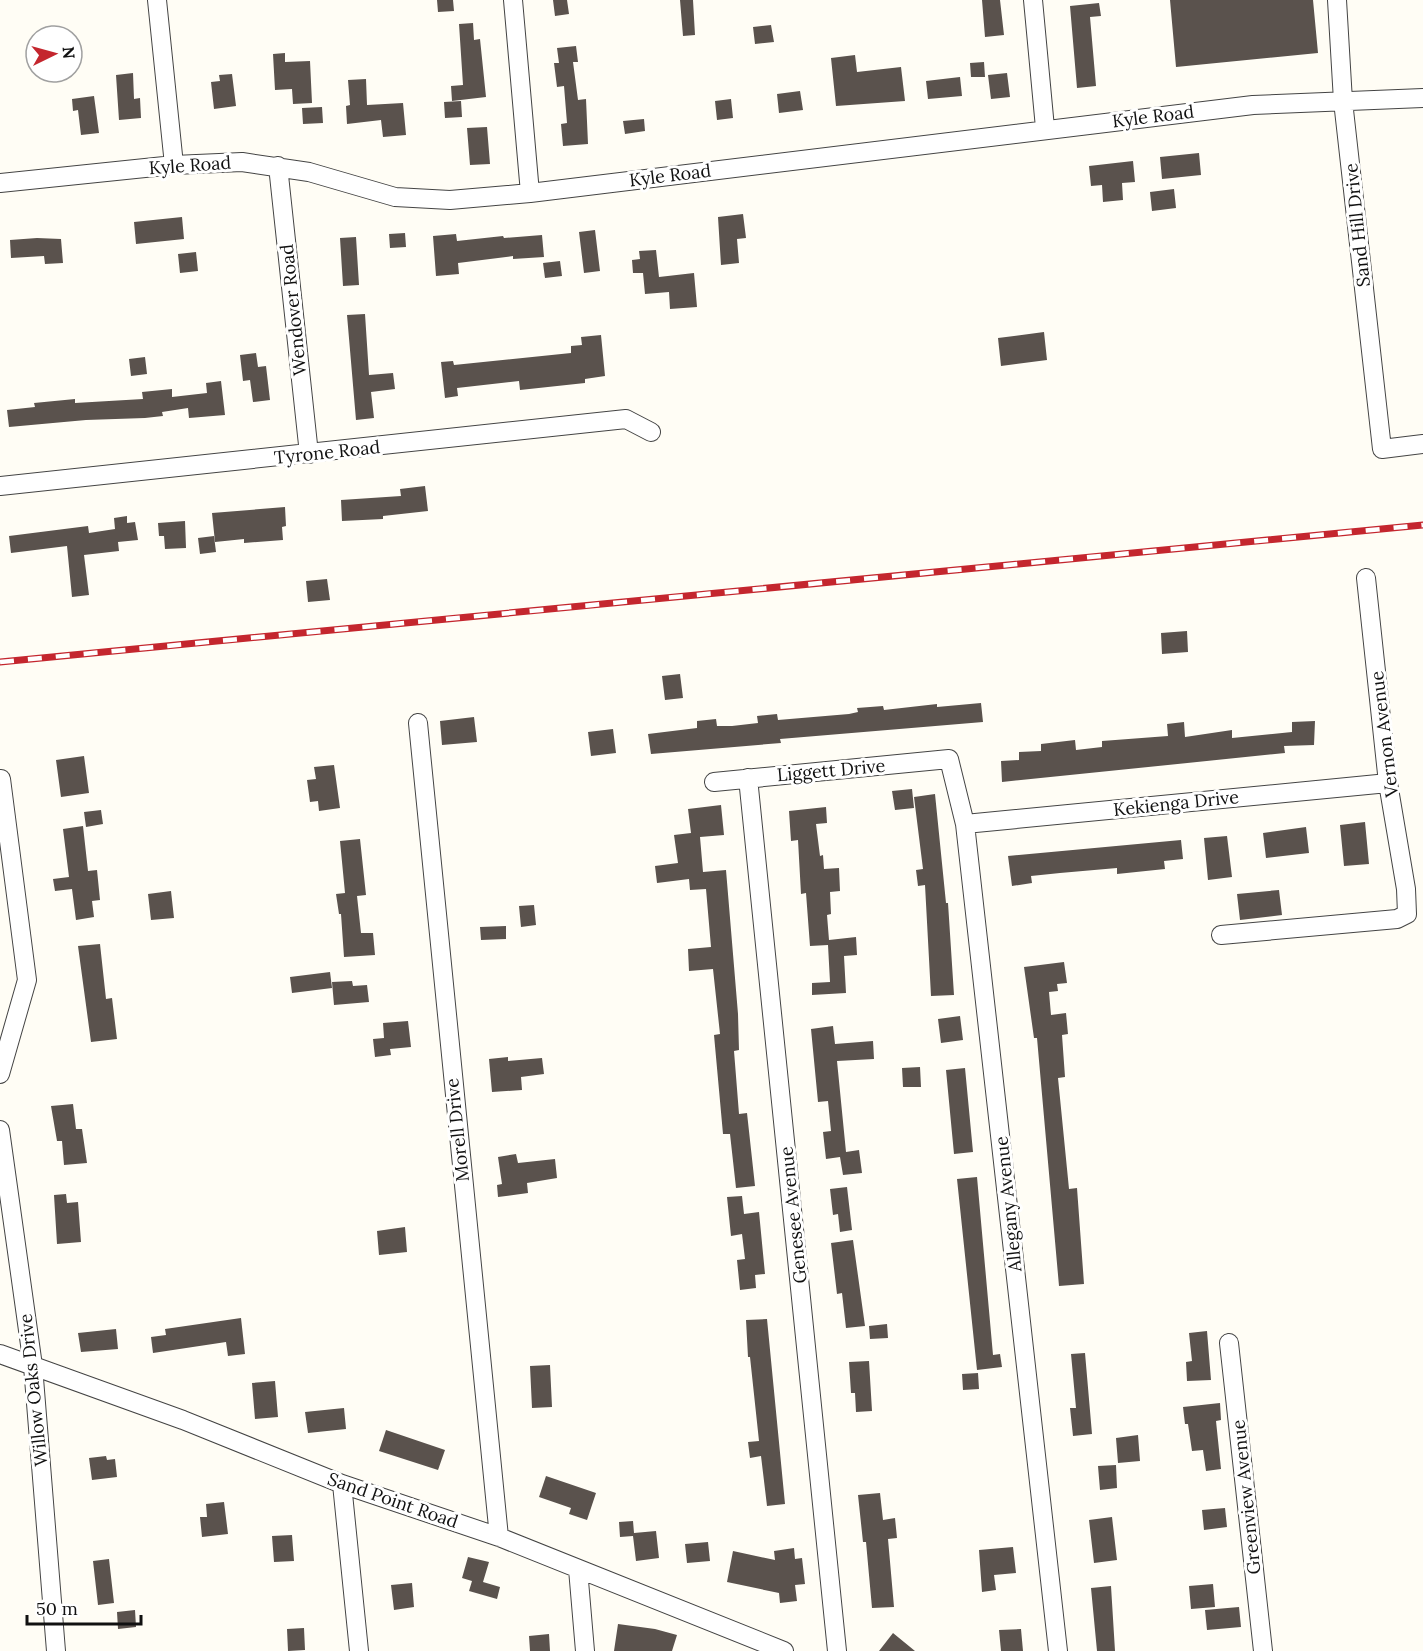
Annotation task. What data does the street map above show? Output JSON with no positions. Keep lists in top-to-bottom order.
{
  "streets": {
    "street": [
      "Kyle Road",
      "Sand Hill Drive",
      "Wendover Road",
      "Tyrone Road",
      "Vernon Avenue",
      "Liggett Drive",
      "Kekienga Drive",
      "Morell Drive",
      "Allegany Avenue",
      "Genesee Avenue",
      "Willow Oaks Drive",
      "Greenview Avenue",
      "Sand Point Road"
    ]
  },
  "crossings": [
    ["Kyle Road", "Sand Hill Drive"],
    ["Kyle Road", "Wendover Road"],
    ["Wendover Road", "Tyrone Road"],
    ["Vernon Avenue", "Kekienga Drive"],
    ["Liggett Drive", "Allegany Avenue"],
    ["Liggett Drive", "Genesee Avenue"],
    ["Kekienga Drive", "Allegany Avenue"],
    ["Morell Drive", "Sand Point Road"],
    ["Willow Oaks Drive", "Sand Point Road"]
  ],
  "scale_bar": "50 m",
  "north": "right"
}
